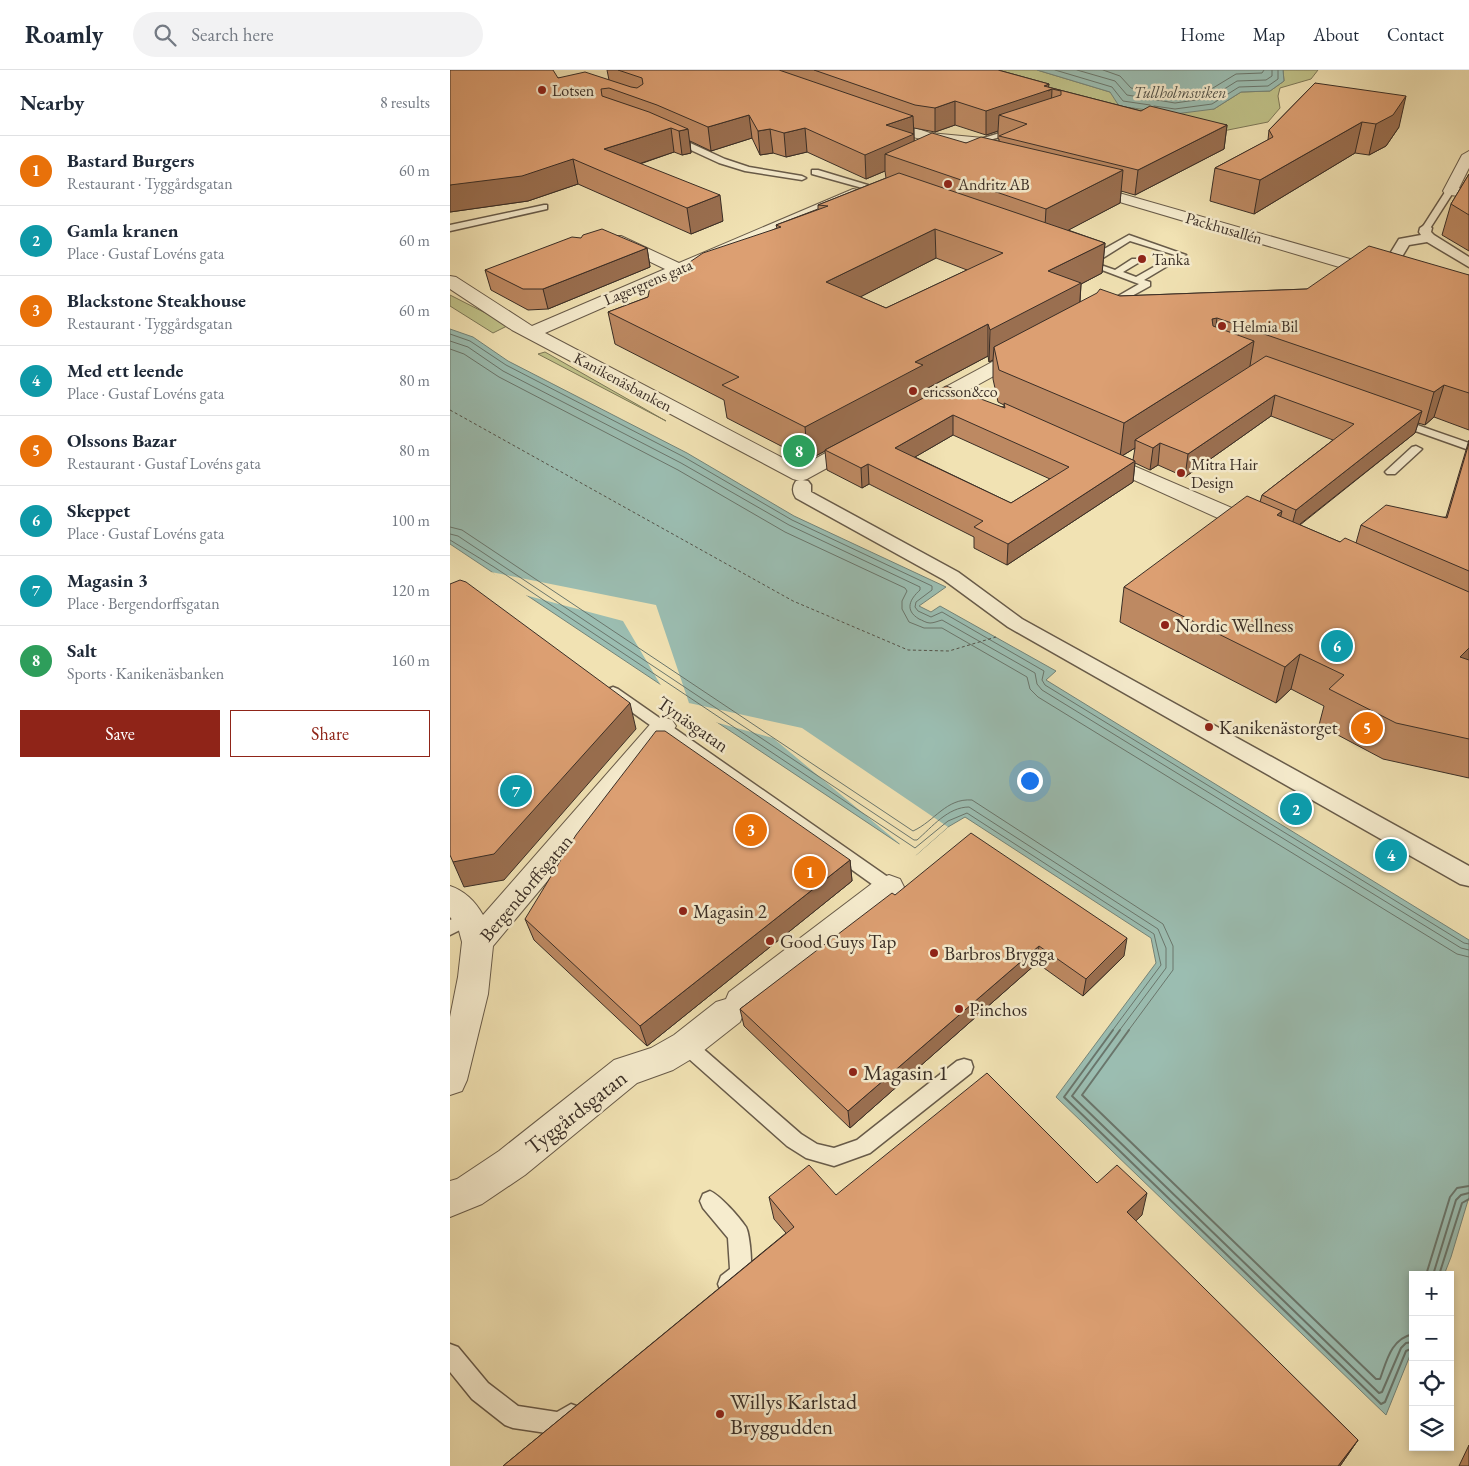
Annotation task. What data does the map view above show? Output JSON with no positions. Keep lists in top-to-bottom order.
{
  "streets": {
    "street": [
      "Packhusallén",
      "Lagergrens gata",
      "Kanikenäsbanken",
      "Bergendorffsgatan",
      "Tyggårdsgatan"
    ],
    "lane": ["Tynäsgatan"]
  },
  "crossings": [
    ["Lagergrens gata", "Kanikenäsbanken"],
    ["Tynäsgatan", "Bergendorffsgatan"],
    ["Tynäsgatan", "Tyggårdsgatan"]
  ],
  "water": ["Tullholmsviken"],
  "places": [
    "Lotsen",
    "Andritz AB",
    "Tanka",
    "Helmia Bil",
    "ericsson&co",
    "Mitra Hair Design",
    "Nordic Wellness",
    "Kanikenästorget",
    "Magasin 2",
    "Good Guys Tap",
    "Barbros Brygga",
    "Pinchos",
    "Magasin 1",
    "Willys Karlstad Bryggudden"
  ],
  "page": {
    "header": "Roamly",
    "search": "Search here",
    "nav": [
      "Home",
      "Map",
      "About",
      "Contact"
    ],
    "heading": ["Nearby", "8 results"],
    "list": [
      {
        "mark": "1",
        "name": "Bastard Burgers",
        "note": "Restaurant · Tyggårdsgatan",
        "value": "60 m"
      },
      {
        "mark": "2",
        "name": "Gamla kranen",
        "note": "Place · Gustaf Lovéns gata",
        "value": "60 m"
      },
      {
        "mark": "3",
        "name": "Blackstone Steakhouse",
        "note": "Restaurant · Tyggårdsgatan",
        "value": "60 m"
      },
      {
        "mark": "4",
        "name": "Med ett leende",
        "note": "Place · Gustaf Lovéns gata",
        "value": "80 m"
      },
      {
        "mark": "5",
        "name": "Olssons Bazar",
        "note": "Restaurant · Gustaf Lovéns gata",
        "value": "80 m"
      },
      {
        "mark": "6",
        "name": "Skeppet",
        "note": "Place · Gustaf Lovéns gata",
        "value": "100 m"
      },
      {
        "mark": "7",
        "name": "Magasin 3",
        "note": "Place · Bergendorffsgatan",
        "value": "120 m"
      },
      {
        "mark": "8",
        "name": "Salt",
        "note": "Sports · Kanikenäsbanken",
        "value": "160 m"
      }
    ],
    "pins": [
      "8",
      "6",
      "5",
      "7",
      "2",
      "3",
      "4",
      "1"
    ],
    "buttons": ["Save", "Share"],
    "map_buttons": ["+", "−"]
  }
}
